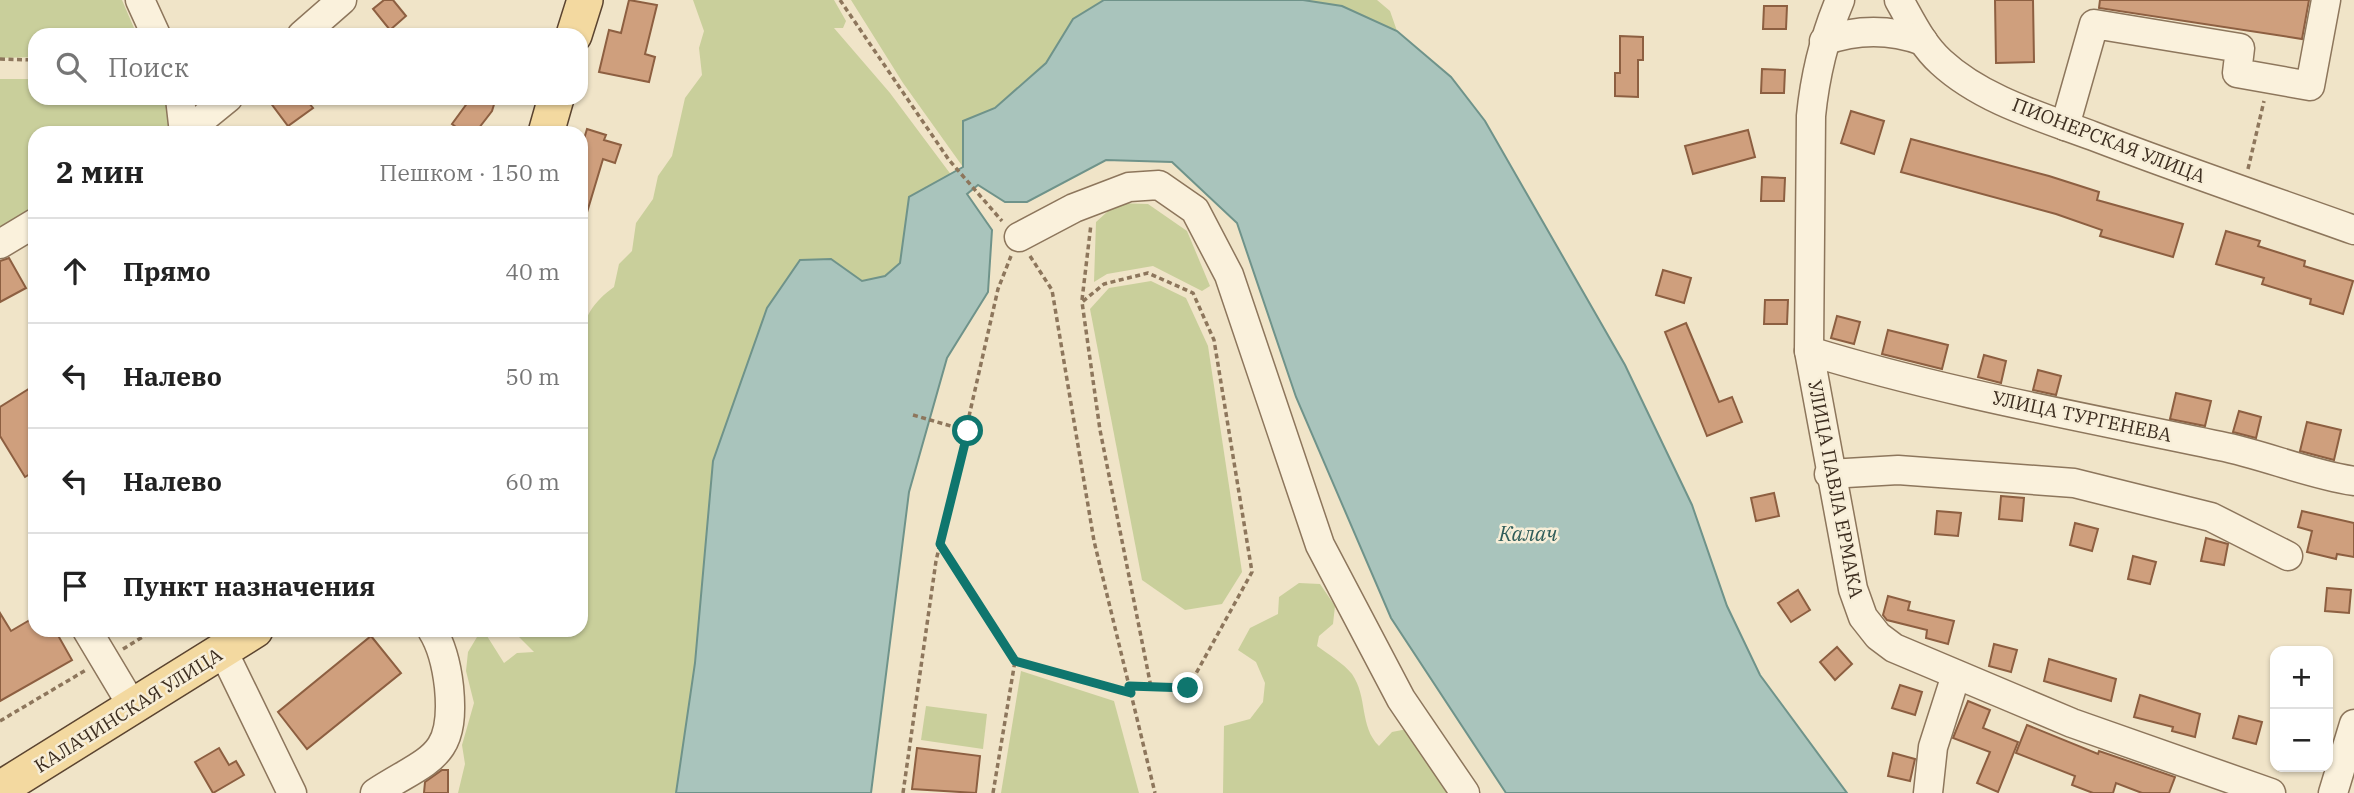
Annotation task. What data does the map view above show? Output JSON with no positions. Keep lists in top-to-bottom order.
{
  "streets": {
    "main road": ["КАЛАЧИНСКАЯ УЛИЦА"],
    "street": ["ПИОНЕРСКАЯ УЛИЦА", "УЛИЦА ТУРГЕНЕВА", "УЛИЦА ПАВЛА ЕРМАКА"]
  },
  "crossings": [
    ["УЛИЦА ТУРГЕНЕВА", "УЛИЦА ПАВЛА ЕРМАКА"]
  ],
  "water": ["Калач"],
  "page": {
    "search": "Поиск",
    "heading": ["2 мин", "Пешком · 150 m"],
    "list": [
      ["Прямо", "40 m"],
      ["Налево", "50 m"],
      ["Налево", "60 m"],
      "Пункт назначения"
    ],
    "map_buttons": ["+", "−"]
  }
}
